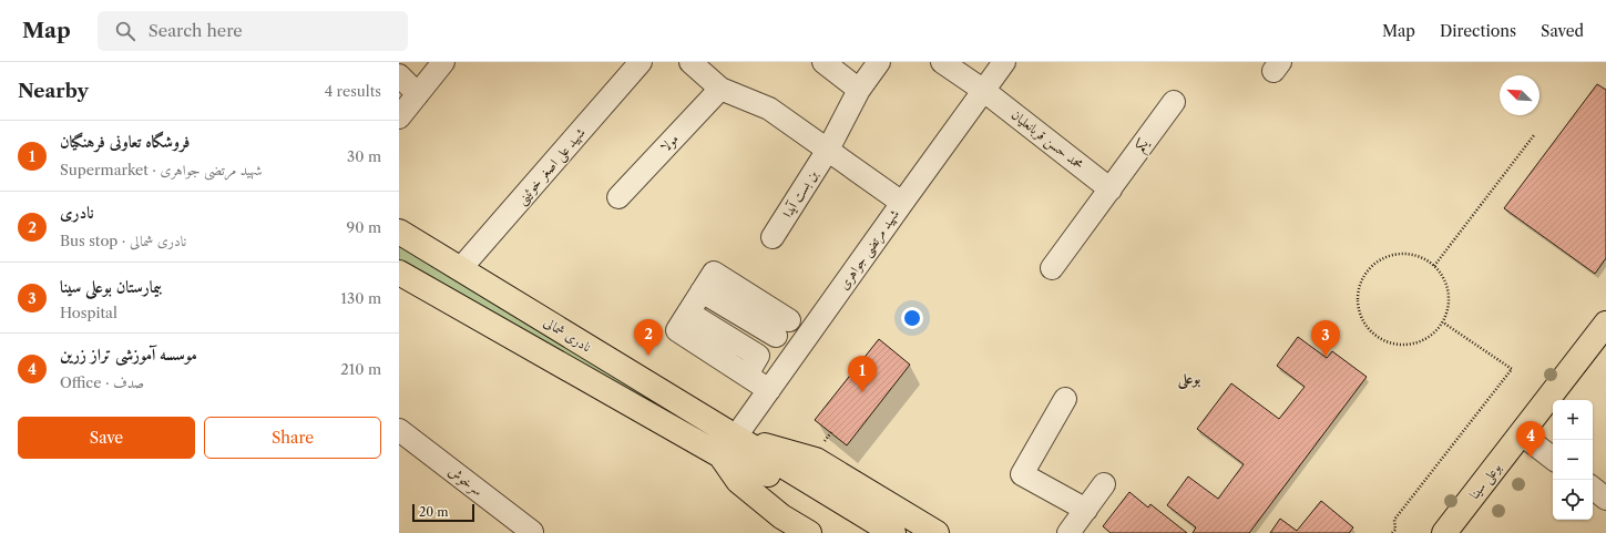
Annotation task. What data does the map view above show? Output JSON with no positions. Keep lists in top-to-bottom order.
{
  "streets": {
    "main road": ["نادری شمالی", "بوعلی سینا"],
    "street": [
      "محمد حسن قربانعلیان",
      "مولا",
      "یکم",
      "شهید علی اصغر خوئینی",
      "بن بست آیدا",
      "شهید مرتضی جواهری",
      "سرخوش"
    ]
  },
  "crossings": [
    ["محمد حسن قربانعلیان", "یکم"],
    ["محمد حسن قربانعلیان", "شهید مرتضی جواهری"],
    ["شهید علی اصغر خوئینی", "نادری شمالی"],
    ["شهید مرتضی جواهری", "نادری شمالی"]
  ],
  "districts": ["بوعلی"],
  "scale_bar": "20 m",
  "north": "top left",
  "page": {
    "header": "Map",
    "search": "Search here",
    "nav": ["Map", "Directions", "Saved"],
    "heading": ["Nearby", "4 results"],
    "list": [
      {
        "mark": "1",
        "name": "فروشگاه تعاونی فرهنگیان",
        "note": "Supermarket · شهید مرتضی جواهری",
        "value": "30 m"
      },
      {
        "mark": "2",
        "name": "نادری",
        "note": "Bus stop · نادری شمالی",
        "value": "90 m"
      },
      {
        "mark": "3",
        "name": "بیمارستان بوعلی سینا",
        "note": "Hospital",
        "value": "130 m"
      },
      {
        "mark": "4",
        "name": "موسسه آموزشی تراز زرین",
        "note": "Office · صدف",
        "value": "210 m"
      }
    ],
    "pins": [
      "2",
      "3",
      "1",
      "4"
    ],
    "map_buttons": ["+", "−"],
    "buttons": ["Save", "Share"],
    "scale": "20 m"
  }
}
